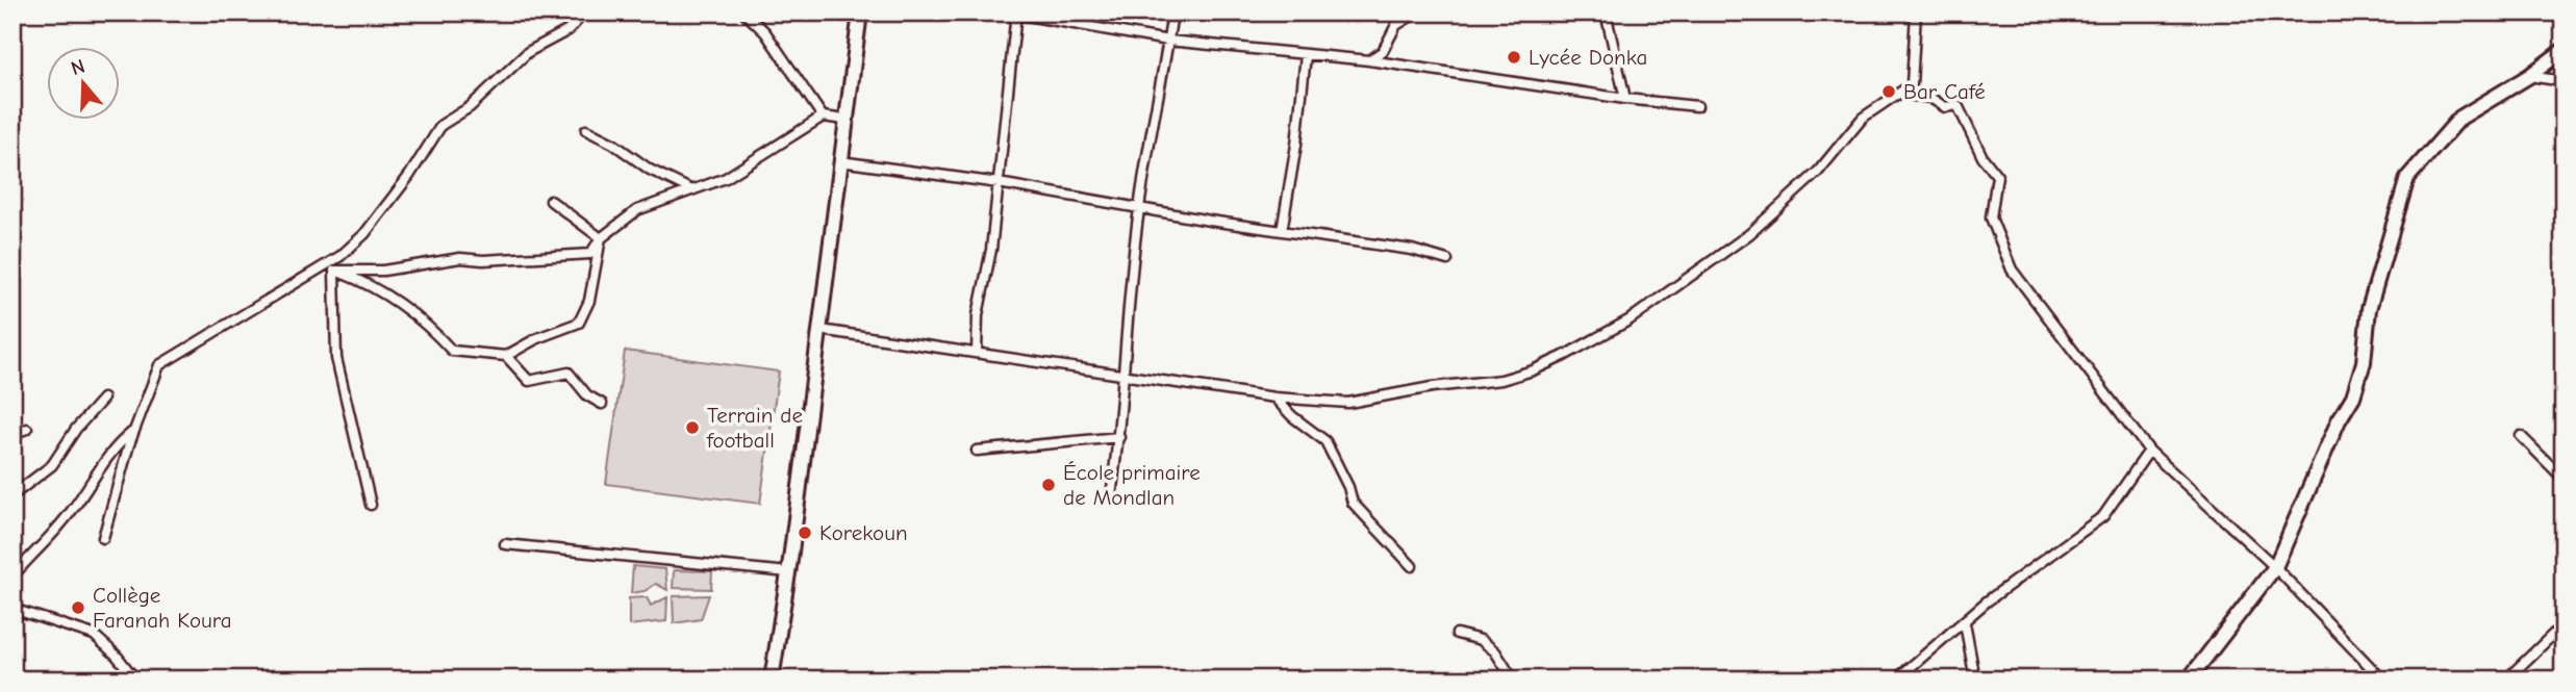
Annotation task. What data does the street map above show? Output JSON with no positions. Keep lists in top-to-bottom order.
{
  "places": [
    "Lycée Donka",
    "Bar Café",
    "Terrain de football",
    "École primaire de Mondlan",
    "Korekoun",
    "Collège Faranah Koura"
  ],
  "north": "top"
}
